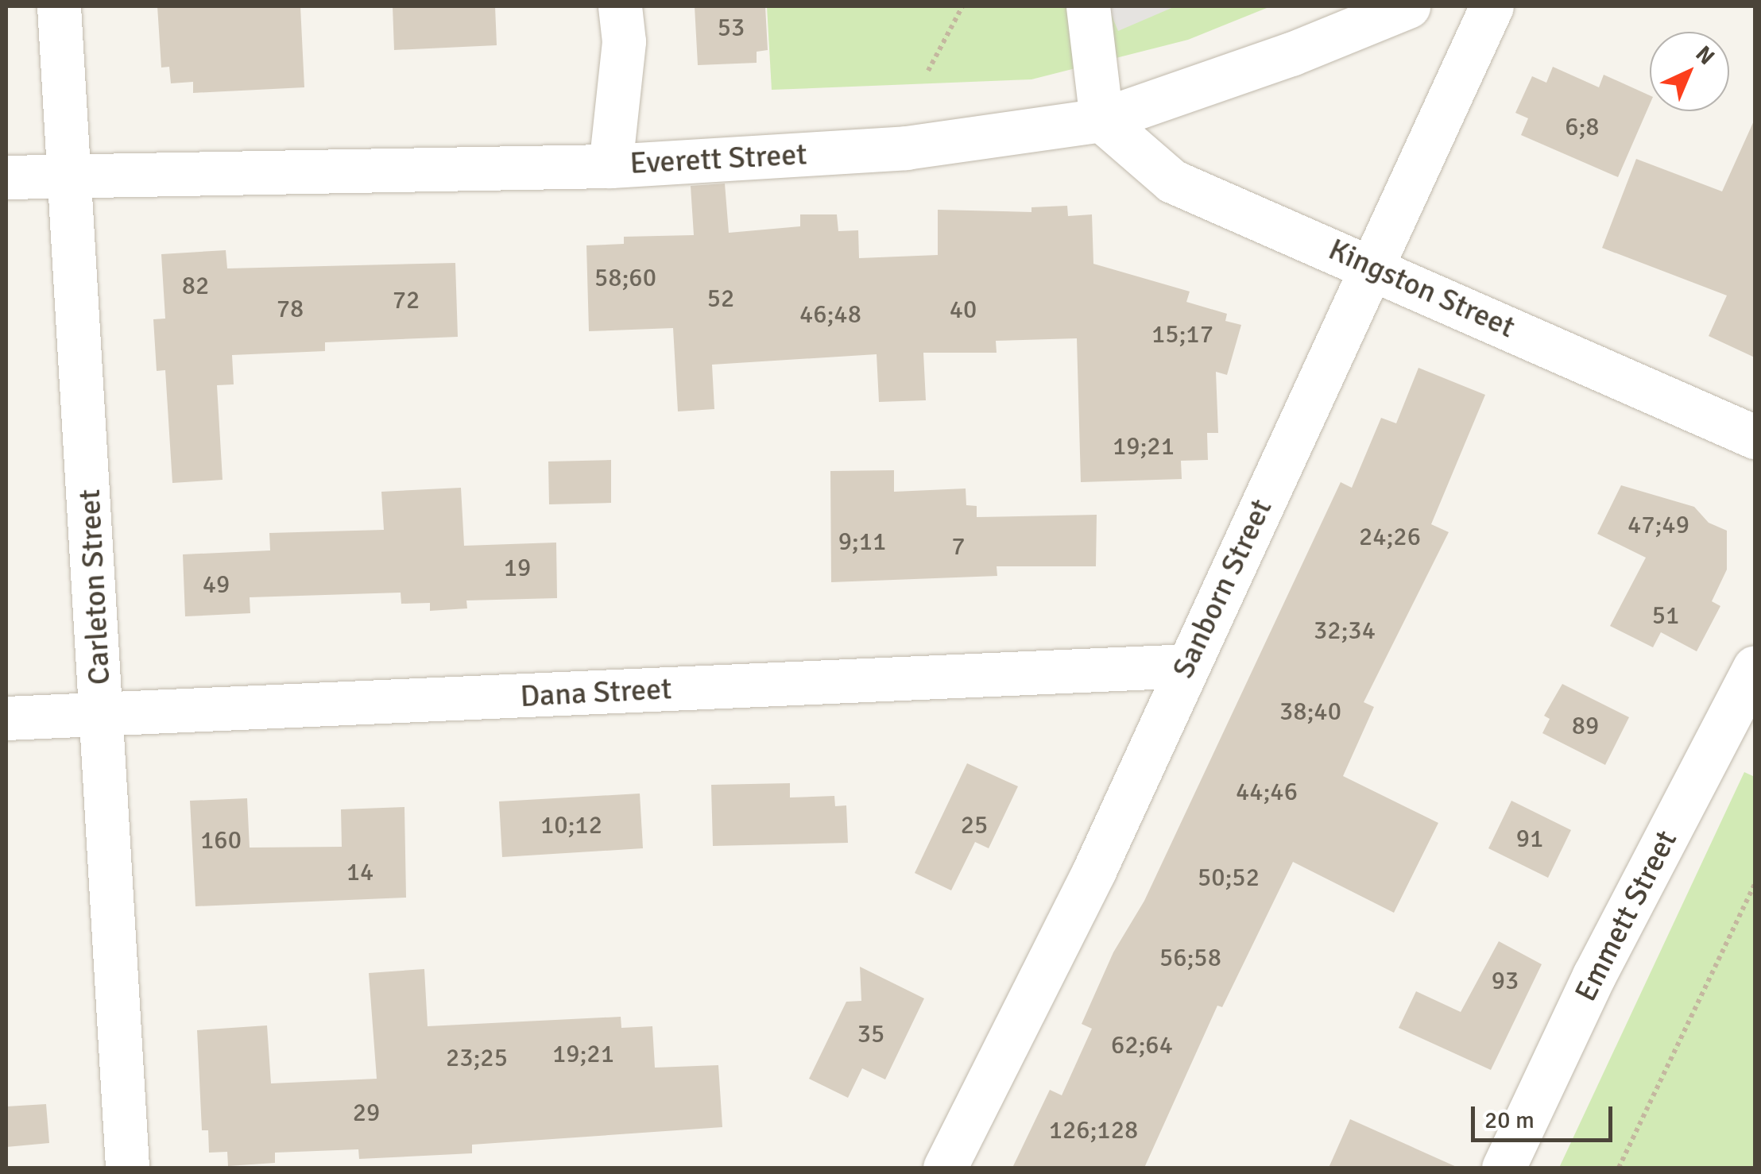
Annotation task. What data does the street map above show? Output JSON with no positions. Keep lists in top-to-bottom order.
{
  "streets": {
    "street": [
      "Everett Street",
      "Kingston Street",
      "Carleton Street",
      "Sanborn Street",
      "Dana Street",
      "Emmett Street"
    ]
  },
  "crossings": [
    ["Everett Street", "Kingston Street"],
    ["Everett Street", "Carleton Street"],
    ["Kingston Street", "Sanborn Street"],
    ["Carleton Street", "Dana Street"],
    ["Sanborn Street", "Dana Street"]
  ],
  "house_numbers": [
    "53",
    "6;8",
    "58;60",
    "82",
    "52",
    "72",
    "78",
    "40",
    "46;48",
    "15;17",
    "19;21",
    "47;49",
    "24;26",
    "9;11",
    "7",
    "19",
    "49",
    "51",
    "32;34",
    "38;40",
    "89",
    "44;46",
    "10;12",
    "25",
    "91",
    "160",
    "14",
    "50;52",
    "56;58",
    "93",
    "35",
    "62;64",
    "19;21",
    "23;25",
    "29",
    "126;128"
  ],
  "scale_bar": "20 m",
  "north": "top right"
}
